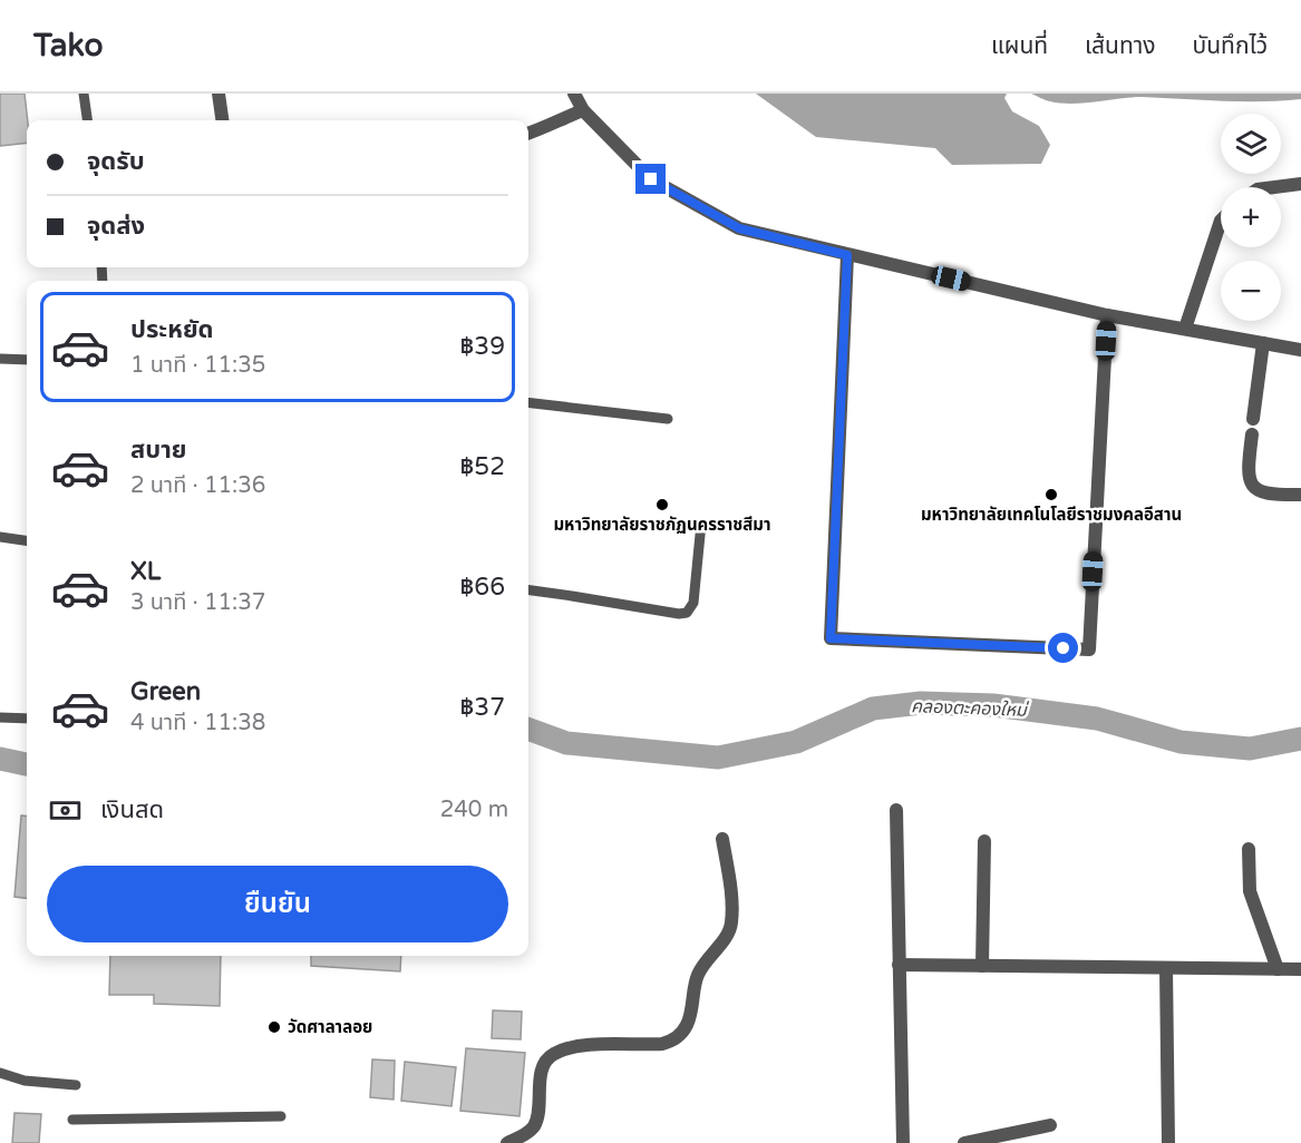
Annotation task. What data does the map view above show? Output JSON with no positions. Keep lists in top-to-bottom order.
{
  "water": ["คลองตะคองใหม่"],
  "places": ["มหาวิทยาลัยเทคโนโลยีราชมงคลอีสาน", "มหาวิทยาลัยราชภัฏนครราชสีมา", "วัดศาลาลอย"],
  "page": {
    "header": "Tako",
    "nav": ["แผนที่", "เส้นทาง", "บันทึกไว้"],
    "map_buttons": ["+", "−"],
    "banner": ["จุดรับ", "จุดส่ง"],
    "list": [
      {
        "name": "ประหยัด",
        "note": "1 นาที · 11:35",
        "value": "฿39"
      },
      {
        "name": "สบาย",
        "note": "2 นาที · 11:36",
        "value": "฿52"
      },
      {
        "name": "XL",
        "note": "3 นาที · 11:37",
        "value": "฿66"
      },
      {
        "name": "Green",
        "note": "4 นาที · 11:38",
        "value": "฿37"
      }
    ],
    "pay": ["เงินสด", "240 m"],
    "buttons": "ยืนยัน"
  }
}
